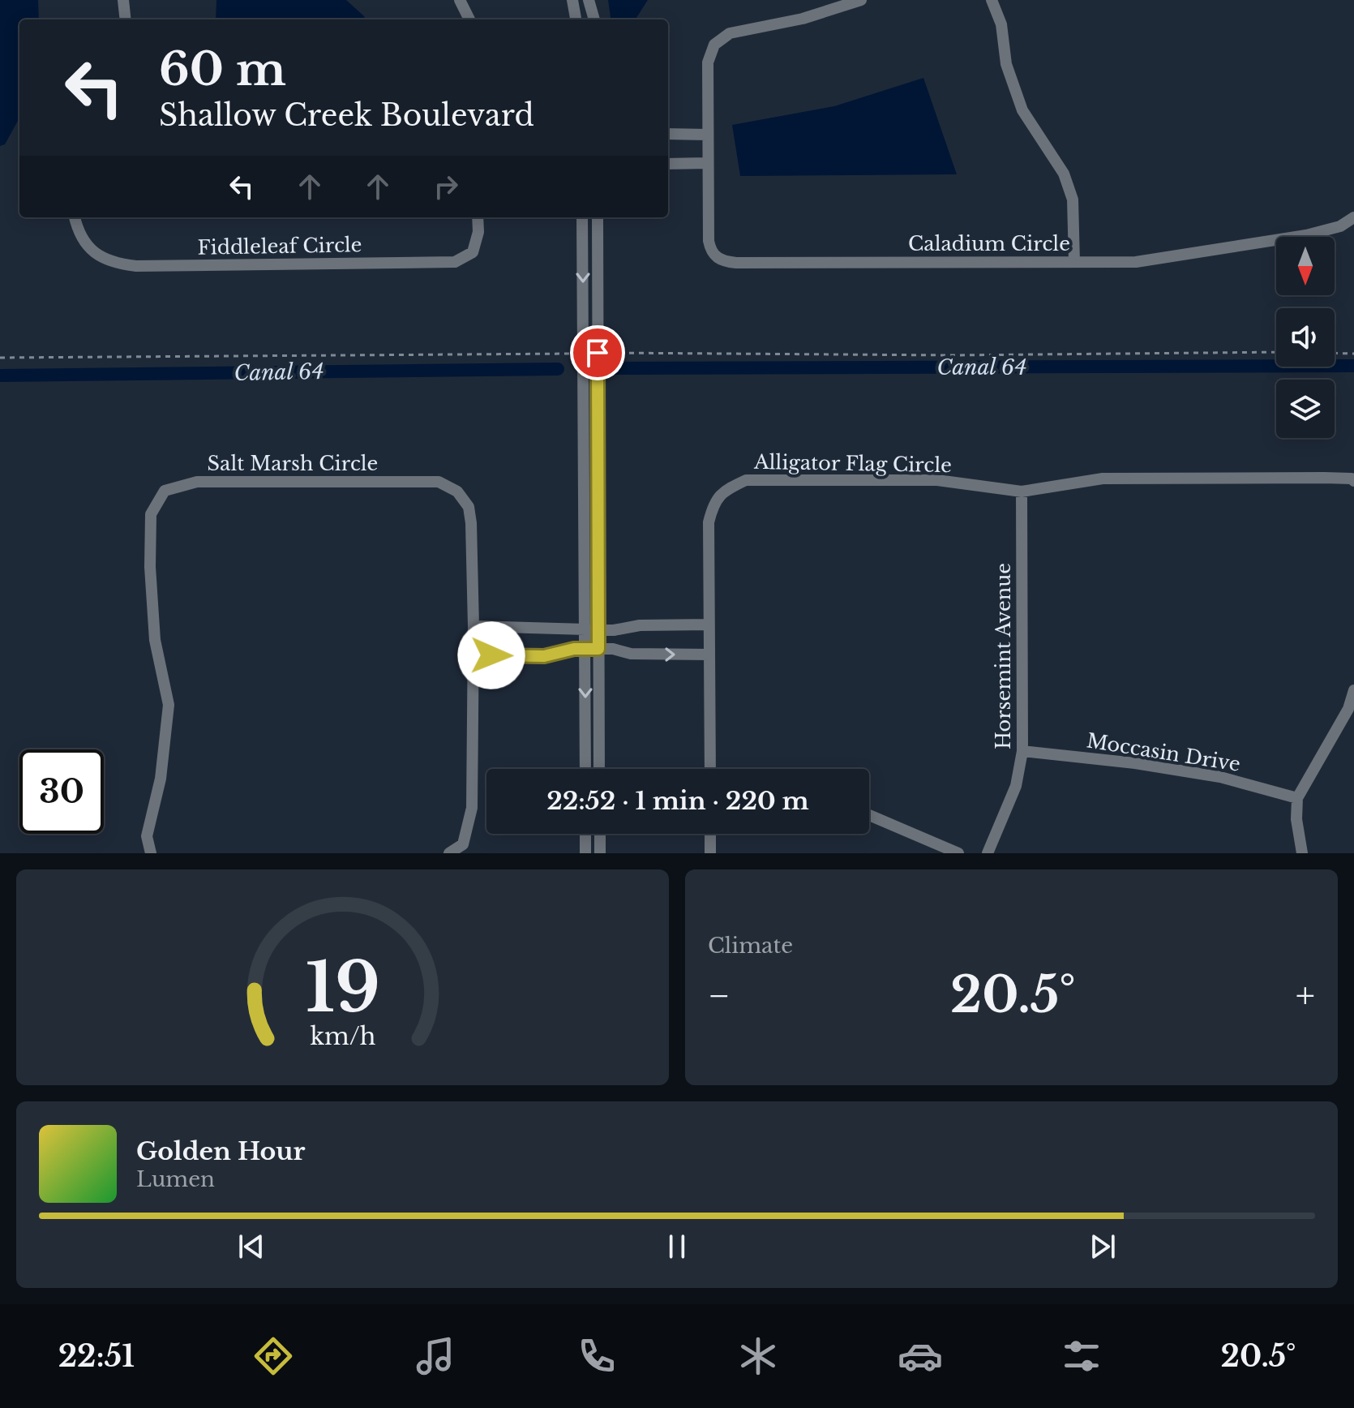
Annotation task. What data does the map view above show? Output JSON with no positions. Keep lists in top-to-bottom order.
{
  "streets": {
    "street": [
      "Caladium Circle",
      "Fiddleleaf Circle",
      "Salt Marsh Circle",
      "Alligator Flag Circle",
      "Horsemint Avenue",
      "Moccasin Drive"
    ]
  },
  "crossings": [
    ["Alligator Flag Circle", "Horsemint Avenue"],
    ["Horsemint Avenue", "Moccasin Drive"]
  ],
  "water": ["Canal 64"],
  "north": "bottom",
  "page": {
    "turn": ["60 m", "Shallow Creek Boulevard"],
    "limit": "30",
    "trip": "22:52 · 1 min · 220 m",
    "tile": "Climate",
    "heat": ["−", "20.5°", "+"],
    "song": ["Golden Hour", "Lumen"],
    "tabs": ["22:51", "20.5°"],
    "gauge": ["19", "km/h"]
  }
}
